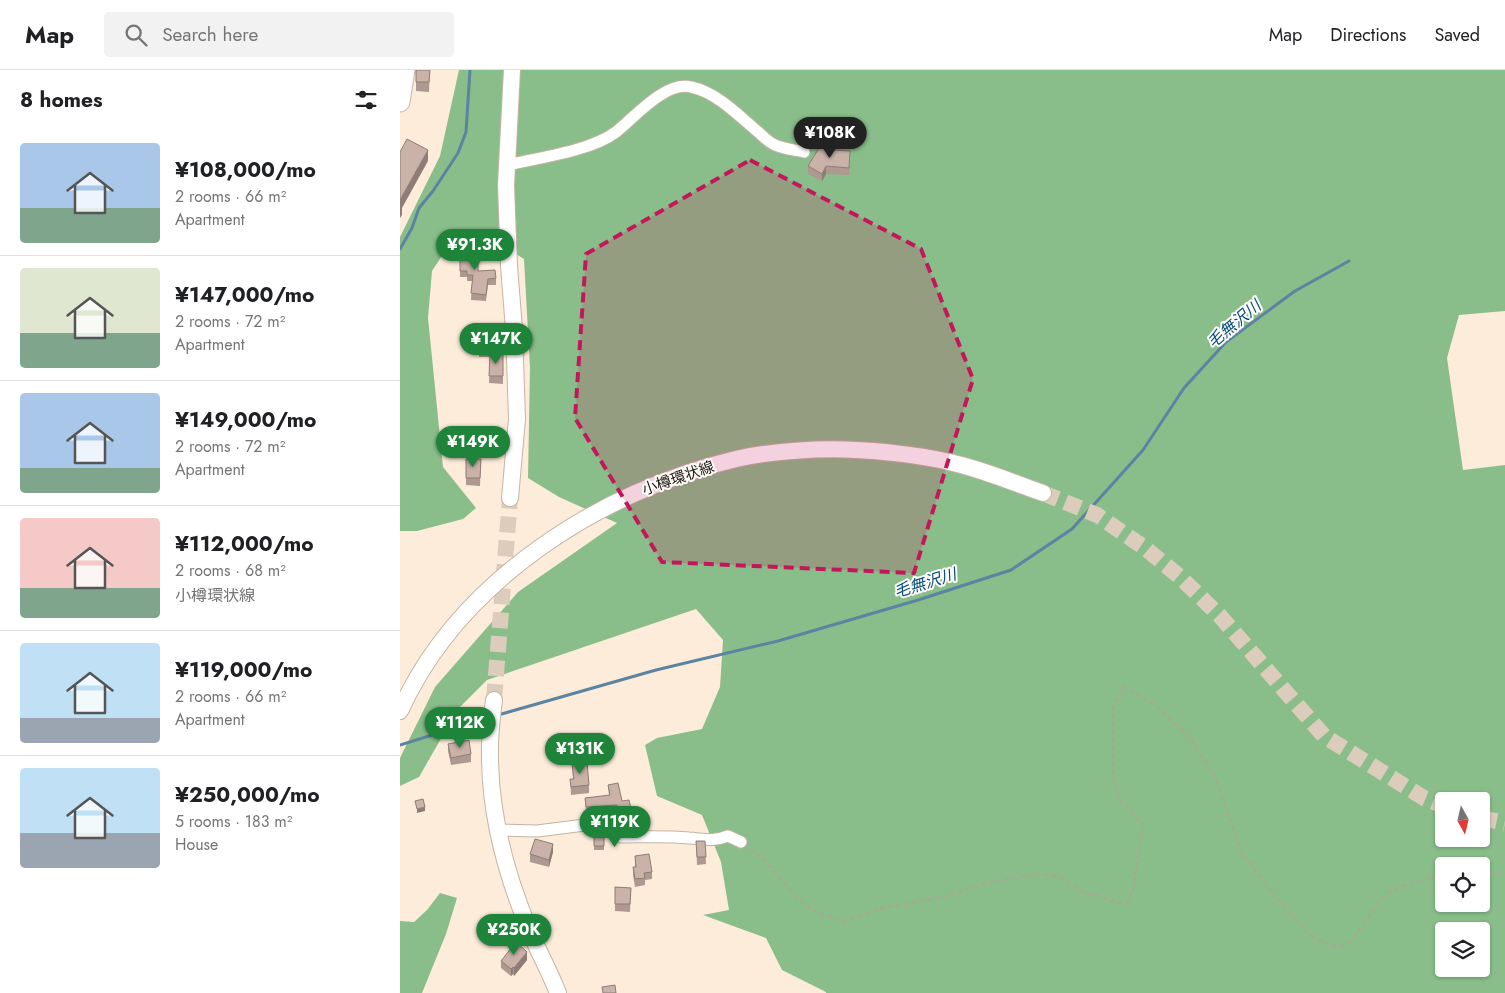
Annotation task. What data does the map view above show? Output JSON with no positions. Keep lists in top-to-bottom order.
{
  "streets": {
    "main road": ["小樽環状線"]
  },
  "water": ["毛無沢川"],
  "north": "bottom",
  "page": {
    "header": "Map",
    "search": "Search here",
    "nav": ["Map", "Directions", "Saved"],
    "heading": "8 homes",
    "price": [
      "¥108K",
      "¥91.3K",
      "¥147K",
      "¥149K",
      "¥112K",
      "¥131K",
      "¥119K",
      "¥250K"
    ],
    "list": [
      {
        "name": "¥108,000/mo",
        "note": "2 rooms · 66 m² · Apartment"
      },
      {
        "name": "¥147,000/mo",
        "note": "2 rooms · 72 m² · Apartment"
      },
      {
        "name": "¥149,000/mo",
        "note": "2 rooms · 72 m² · Apartment"
      },
      {
        "name": "¥112,000/mo",
        "note": "2 rooms · 68 m² · 小樽環状線"
      },
      {
        "name": "¥119,000/mo",
        "note": "2 rooms · 66 m² · Apartment"
      },
      {
        "name": "¥250,000/mo",
        "note": "5 rooms · 183 m² · House"
      }
    ]
  }
}
